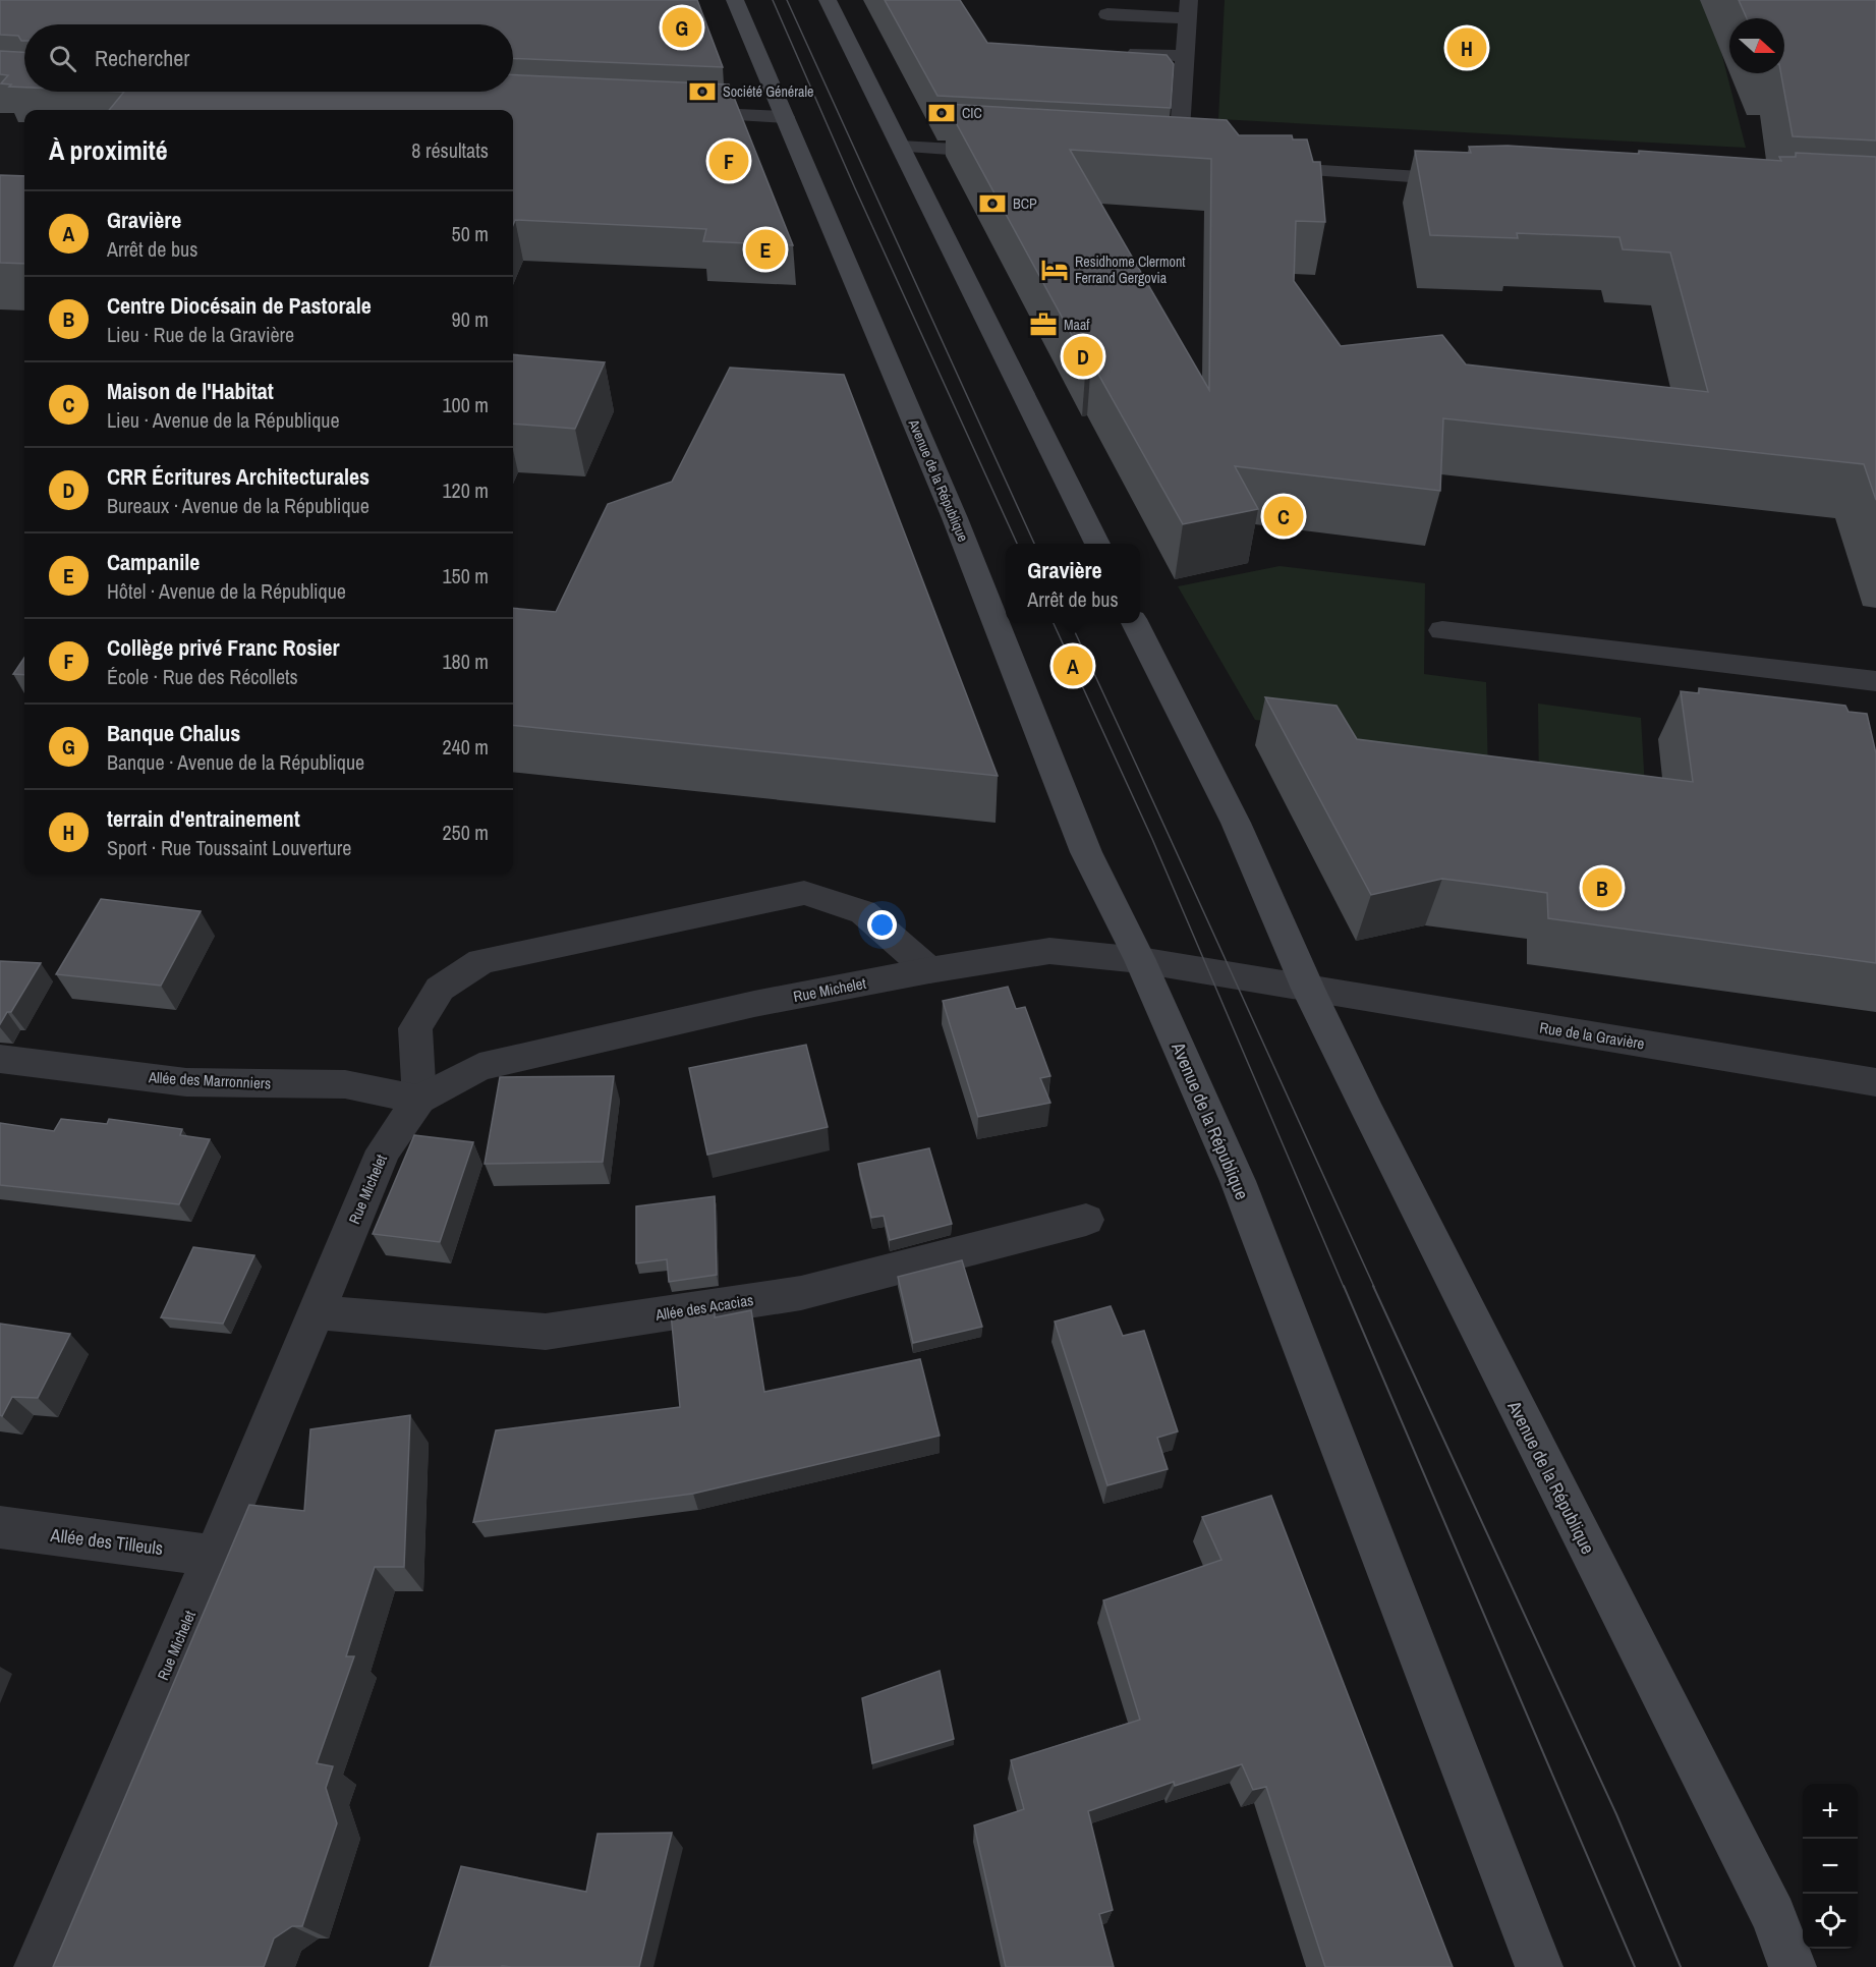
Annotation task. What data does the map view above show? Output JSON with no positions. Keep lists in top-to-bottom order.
{
  "streets": {
    "main road": ["Avenue de la République"],
    "street": [
      "Rue Michelet",
      "Rue de la Gravière",
      "Allée des Marronniers",
      "Allée des Acacias",
      "Allée des Tilleuls"
    ]
  },
  "crossings": [
    ["Avenue de la République", "Rue Michelet"],
    ["Avenue de la République", "Rue de la Gravière"],
    ["Rue Michelet", "Allée des Marronniers"],
    ["Rue Michelet", "Allée des Acacias"],
    ["Rue Michelet", "Allée des Tilleuls"]
  ],
  "places": {
    "bank": ["Société Générale", "CIC", "BCP"],
    "hotel": ["Residhome Clermont Ferrand Gergovia"],
    "office": ["Maaf"]
  },
  "north": "right",
  "page": {
    "pins": [
      "G",
      "H",
      "F",
      "E",
      "D",
      "C",
      "A",
      "B"
    ],
    "search": "Rechercher",
    "heading": ["À proximité", "8 résultats"],
    "list": [
      {
        "mark": "A",
        "name": "Gravière",
        "note": "Arrêt de bus",
        "value": "50 m"
      },
      {
        "mark": "B",
        "name": "Centre Diocésain de Pastorale",
        "note": "Lieu · Rue de la Gravière",
        "value": "90 m"
      },
      {
        "mark": "C",
        "name": "Maison de l'Habitat",
        "note": "Lieu · Avenue de la République",
        "value": "100 m"
      },
      {
        "mark": "D",
        "name": "CRR Écritures Architecturales",
        "note": "Bureaux · Avenue de la République",
        "value": "120 m"
      },
      {
        "mark": "E",
        "name": "Campanile",
        "note": "Hôtel · Avenue de la République",
        "value": "150 m"
      },
      {
        "mark": "F",
        "name": "Collège privé Franc Rosier",
        "note": "École · Rue des Récollets",
        "value": "180 m"
      },
      {
        "mark": "G",
        "name": "Banque Chalus",
        "note": "Banque · Avenue de la République",
        "value": "240 m"
      },
      {
        "mark": "H",
        "name": "terrain d'entrainement",
        "note": "Sport · Rue Toussaint Louverture",
        "value": "250 m"
      }
    ],
    "popup": ["Gravière", "Arrêt de bus"],
    "map_buttons": ["+", "−"]
  }
}
